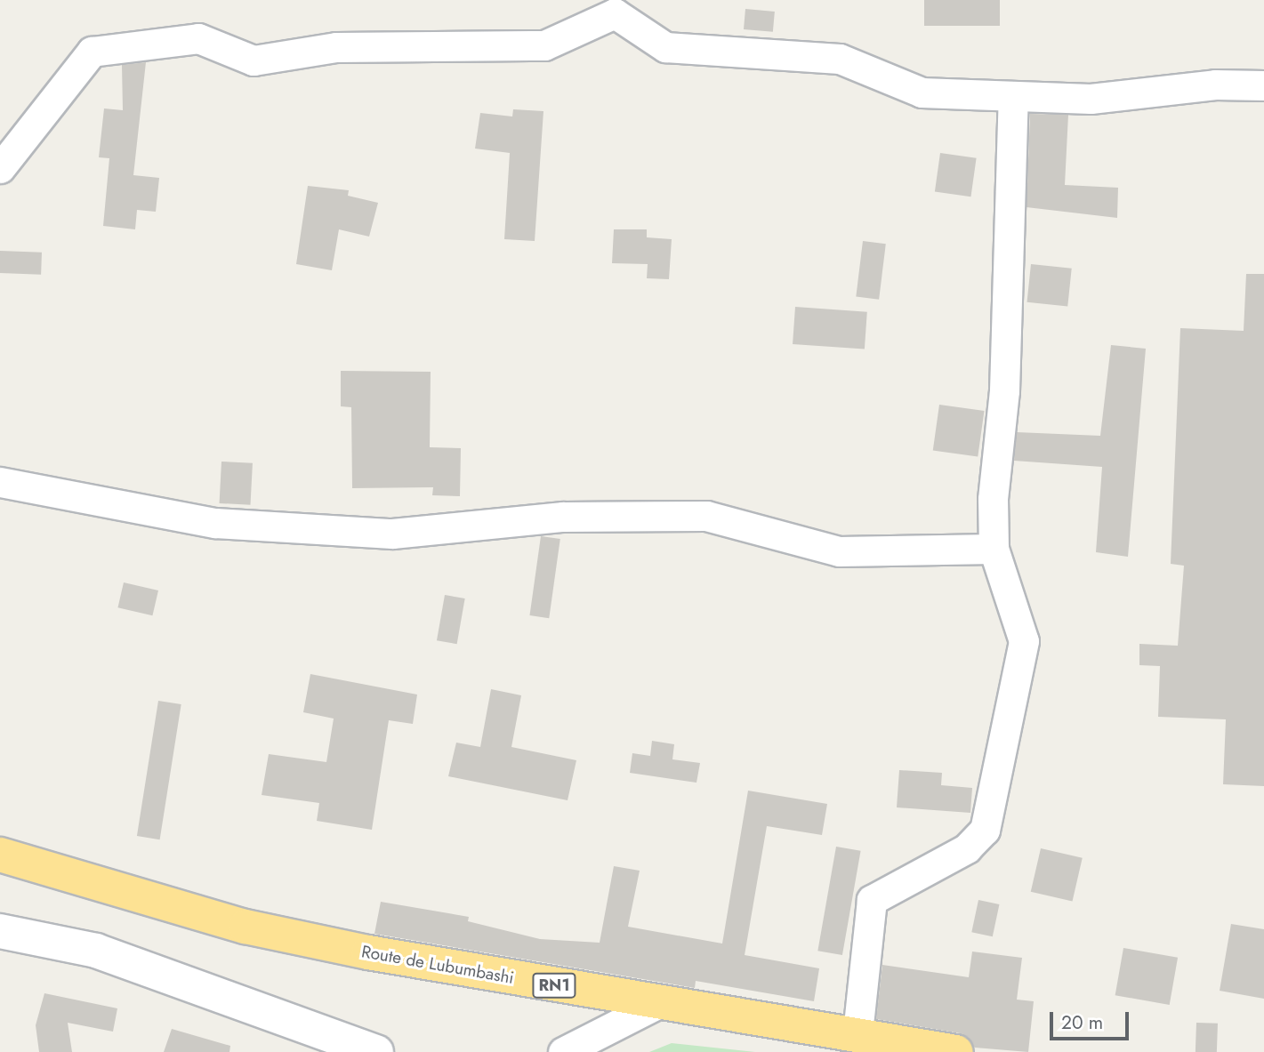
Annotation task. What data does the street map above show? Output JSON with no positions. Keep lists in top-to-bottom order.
{
  "streets": {
    "highway": ["Route de Lubumbashi", "RN1"]
  },
  "scale_bar": "20 m"
}
